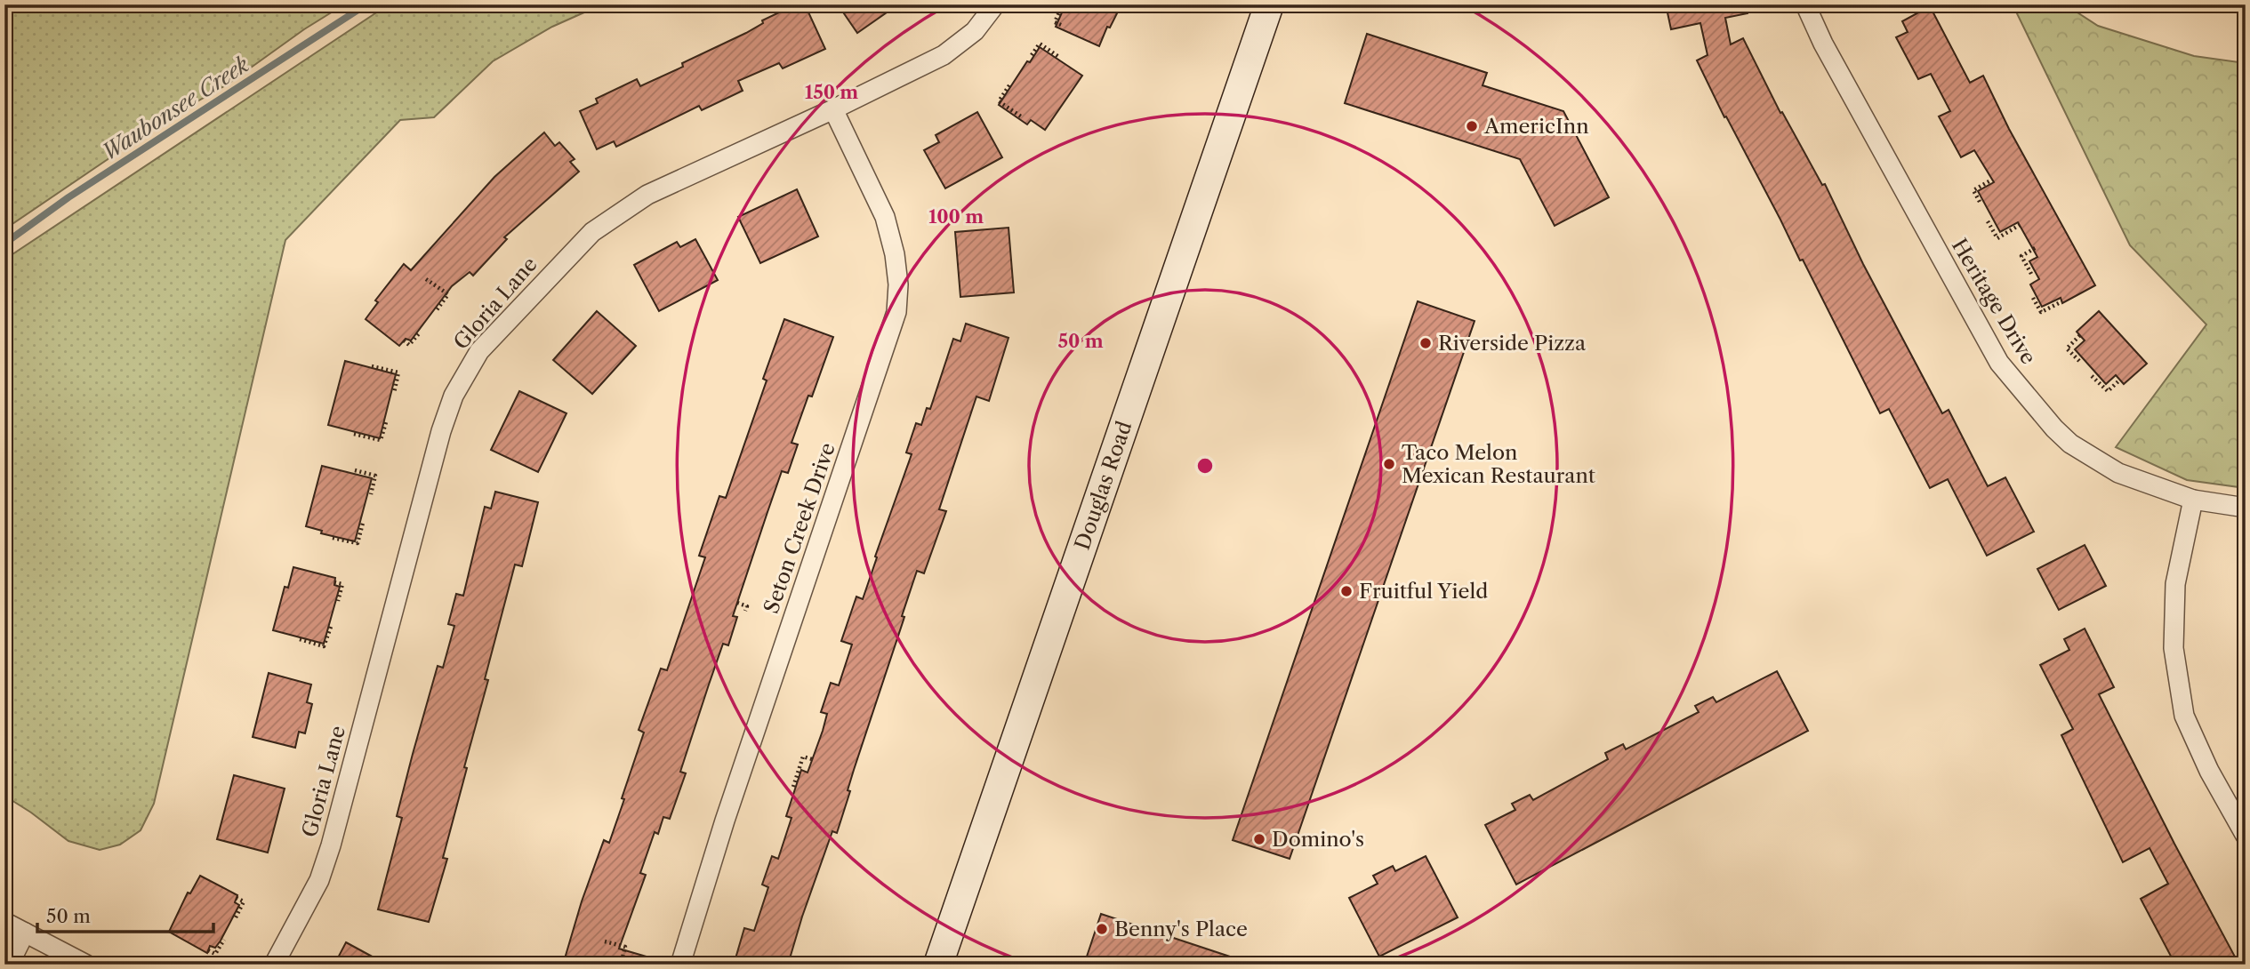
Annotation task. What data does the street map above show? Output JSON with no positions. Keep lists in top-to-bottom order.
{
  "streets": {
    "street": [
      "Heritage Drive",
      "Gloria Lane",
      "Douglas Road",
      "Seton Creek Drive"
    ]
  },
  "crossings": [
    ["Gloria Lane", "Seton Creek Drive"]
  ],
  "water": ["Waubonsee Creek"],
  "places": [
    "AmericInn",
    "Riverside Pizza",
    "Taco Melon Mexican Restaurant",
    "Fruitful Yield",
    "Domino's",
    "Benny's Place"
  ],
  "scale_bar": "50 m",
  "rings": ["150 m", "100 m", "50 m"]
}
